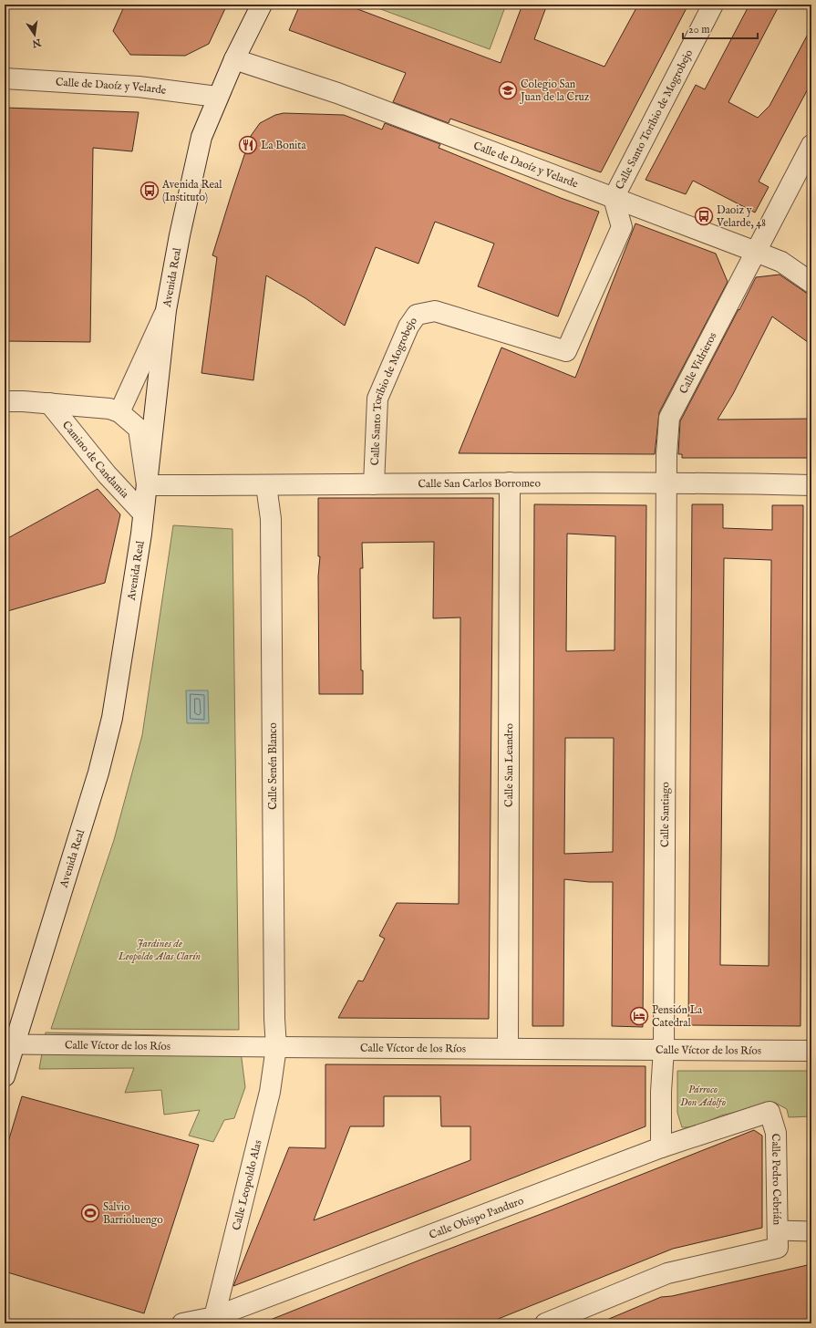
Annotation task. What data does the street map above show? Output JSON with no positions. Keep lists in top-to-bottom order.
{
  "streets": {
    "street": [
      "Calle de Daoíz y Velarde",
      "Calle Santo Toribio de Mogrobejo",
      "Avenida Real",
      "Calle Vidrieros",
      "Camino de Candamia",
      "Calle San Carlos Borromeo",
      "Calle San Leandro",
      "Calle Senén Blanco",
      "Calle Santiago",
      "Calle Víctor de los Ríos",
      "Calle Pedro Cebrián",
      "Calle Leopoldo Alas",
      "Calle Obispo Panduro"
    ]
  },
  "crossings": [
    ["Calle de Daoíz y Velarde", "Calle Santo Toribio de Mogrobejo"],
    ["Calle de Daoíz y Velarde", "Avenida Real"],
    ["Calle de Daoíz y Velarde", "Calle Vidrieros"],
    ["Calle Santo Toribio de Mogrobejo", "Calle San Carlos Borromeo"],
    ["Avenida Real", "Camino de Candamia"],
    ["Avenida Real", "Calle San Carlos Borromeo"],
    ["Avenida Real", "Calle Víctor de los Ríos"],
    ["Calle Vidrieros", "Calle San Carlos Borromeo"],
    ["Calle Vidrieros", "Calle Santiago"],
    ["Camino de Candamia", "Calle San Carlos Borromeo"],
    ["Calle San Carlos Borromeo", "Calle San Leandro"],
    ["Calle San Carlos Borromeo", "Calle Senén Blanco"],
    ["Calle San Carlos Borromeo", "Calle Santiago"],
    ["Calle San Leandro", "Calle Víctor de los Ríos"],
    ["Calle Senén Blanco", "Calle Víctor de los Ríos"],
    ["Calle Senén Blanco", "Calle Leopoldo Alas"],
    ["Calle Santiago", "Calle Víctor de los Ríos"],
    ["Calle Santiago", "Calle Obispo Panduro"],
    ["Calle Víctor de los Ríos", "Calle Leopoldo Alas"],
    ["Calle Pedro Cebrián", "Calle Obispo Panduro"],
    ["Calle Leopoldo Alas", "Calle Obispo Panduro"]
  ],
  "parks": ["Jardines de Leopoldo Alas Clarín", "Párroco Don Adolfo"],
  "places": {
    "school or university": ["Colegio San Juan de la Cruz"],
    "restaurant": ["La Bonita"],
    "bus stop": ["Avenida Real (Instituto)", "Daoiz y Velarde, 48"],
    "hotel": ["Pensión La Catedral"],
    "sports": ["Salvio Barrioluengo"]
  },
  "scale_bar": "20 m",
  "north": "bottom"
}
